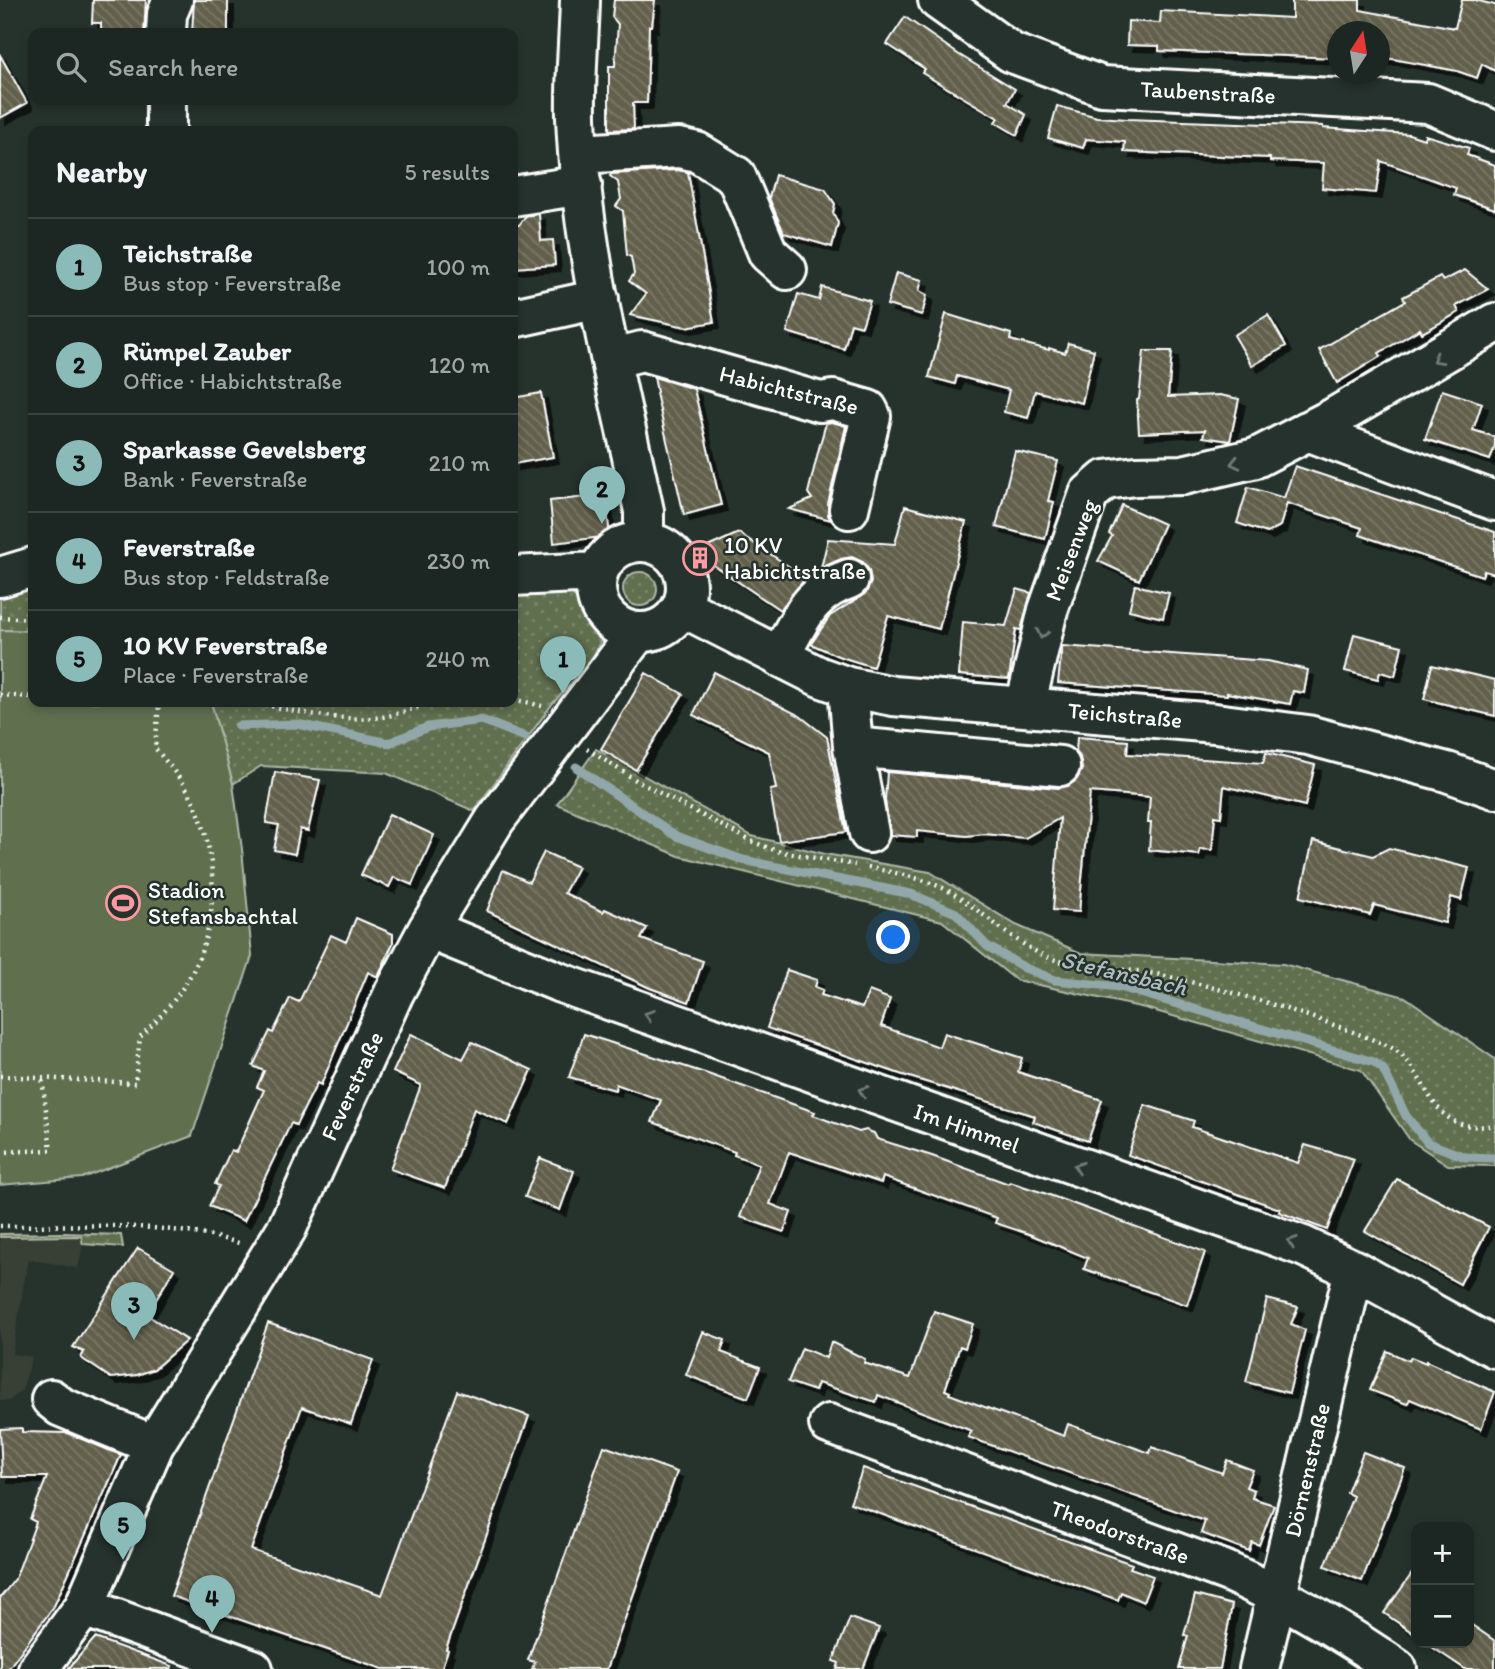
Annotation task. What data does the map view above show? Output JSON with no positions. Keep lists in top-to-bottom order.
{
  "streets": {
    "street": [
      "Taubenstraße",
      "Habichtstraße",
      "Meisenweg",
      "Teichstraße",
      "Feverstraße",
      "Im Himmel",
      "Dörnenstraße",
      "Theodorstraße"
    ]
  },
  "crossings": [
    ["Meisenweg", "Teichstraße"],
    ["Teichstraße", "Feverstraße"],
    ["Feverstraße", "Im Himmel"],
    ["Im Himmel", "Dörnenstraße"],
    ["Dörnenstraße", "Theodorstraße"]
  ],
  "one_way": ["Meisenweg", "Im Himmel"],
  "water": ["Stefansbach"],
  "places": {
    "building": ["10 KV Habichtstraße"],
    "sports": ["Stadion Stefansbachtal"]
  },
  "north": "top",
  "page": {
    "search": "Search here",
    "heading": ["Nearby", "5 results"],
    "list": [
      {
        "mark": "1",
        "name": "Teichstraße",
        "note": "Bus stop · Feverstraße",
        "value": "100 m"
      },
      {
        "mark": "2",
        "name": "Rümpel Zauber",
        "note": "Office · Habichtstraße",
        "value": "120 m"
      },
      {
        "mark": "3",
        "name": "Sparkasse Gevelsberg",
        "note": "Bank · Feverstraße",
        "value": "210 m"
      },
      {
        "mark": "4",
        "name": "Feverstraße",
        "note": "Bus stop · Feldstraße",
        "value": "230 m"
      },
      {
        "mark": "5",
        "name": "10 KV Feverstraße",
        "note": "Place · Feverstraße",
        "value": "240 m"
      }
    ],
    "pins": [
      "2",
      "1",
      "3",
      "5",
      "4"
    ],
    "map_buttons": ["+", "−"]
  }
}
